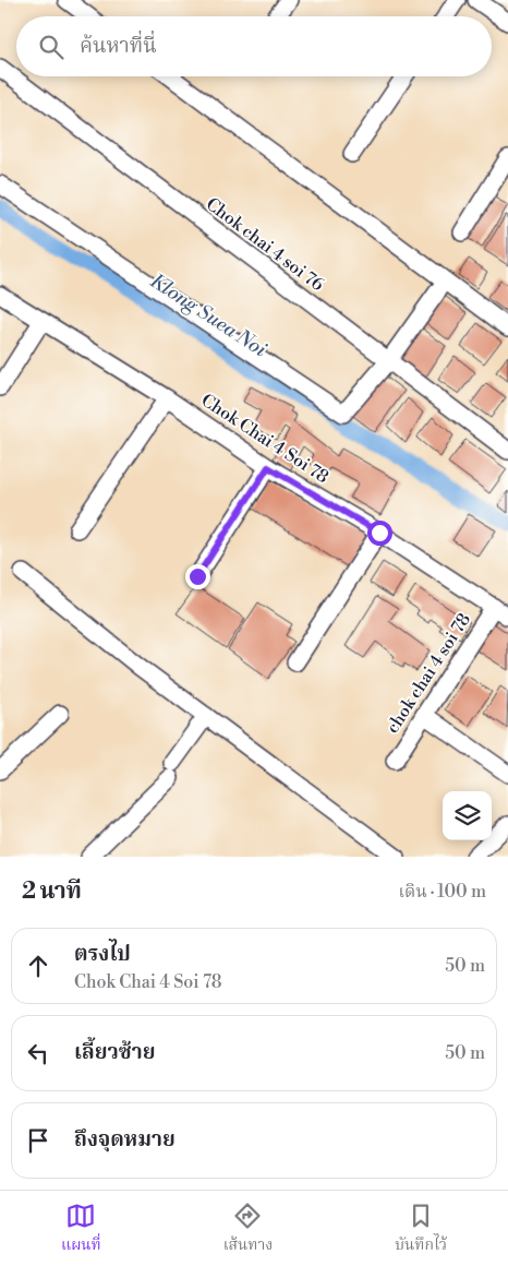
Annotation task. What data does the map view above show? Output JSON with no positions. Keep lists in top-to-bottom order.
{
  "streets": {
    "street": ["Chok chai 4 soi 76", "Chok Chai 4 Soi 78", "chok chai 4 soi 78"]
  },
  "crossings": [
    ["Chok Chai 4 Soi 78", "chok chai 4 soi 78"]
  ],
  "water": ["Klong Suea Noi"],
  "page": {
    "search": "ค้นหาที่นี่",
    "heading": ["2 นาที", "เดิน · 100 m"],
    "list": [
      ["ตรงไป", "Chok Chai 4 Soi 78", "50 m"],
      ["เลี้ยวซ้าย", "50 m"],
      "ถึงจุดหมาย"
    ],
    "nav": ["แผนที่", "เส้นทาง", "บันทึกไว้"]
  }
}
